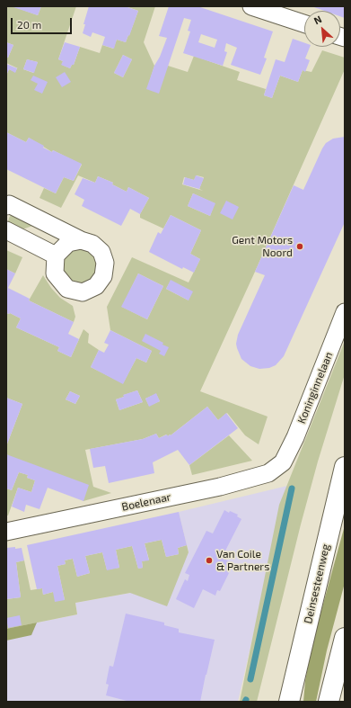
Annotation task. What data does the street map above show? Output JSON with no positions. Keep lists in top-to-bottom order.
{
  "streets": {
    "highway": ["Deinsesteenweg"],
    "street": ["Koninginnelaan", "Boelenaar"]
  },
  "crossings": [
    ["Koninginnelaan", "Boelenaar"]
  ],
  "places": ["Gent Motors Noord", "Van Coile & Partners"],
  "scale_bar": "20 m",
  "north": "top left"
}
